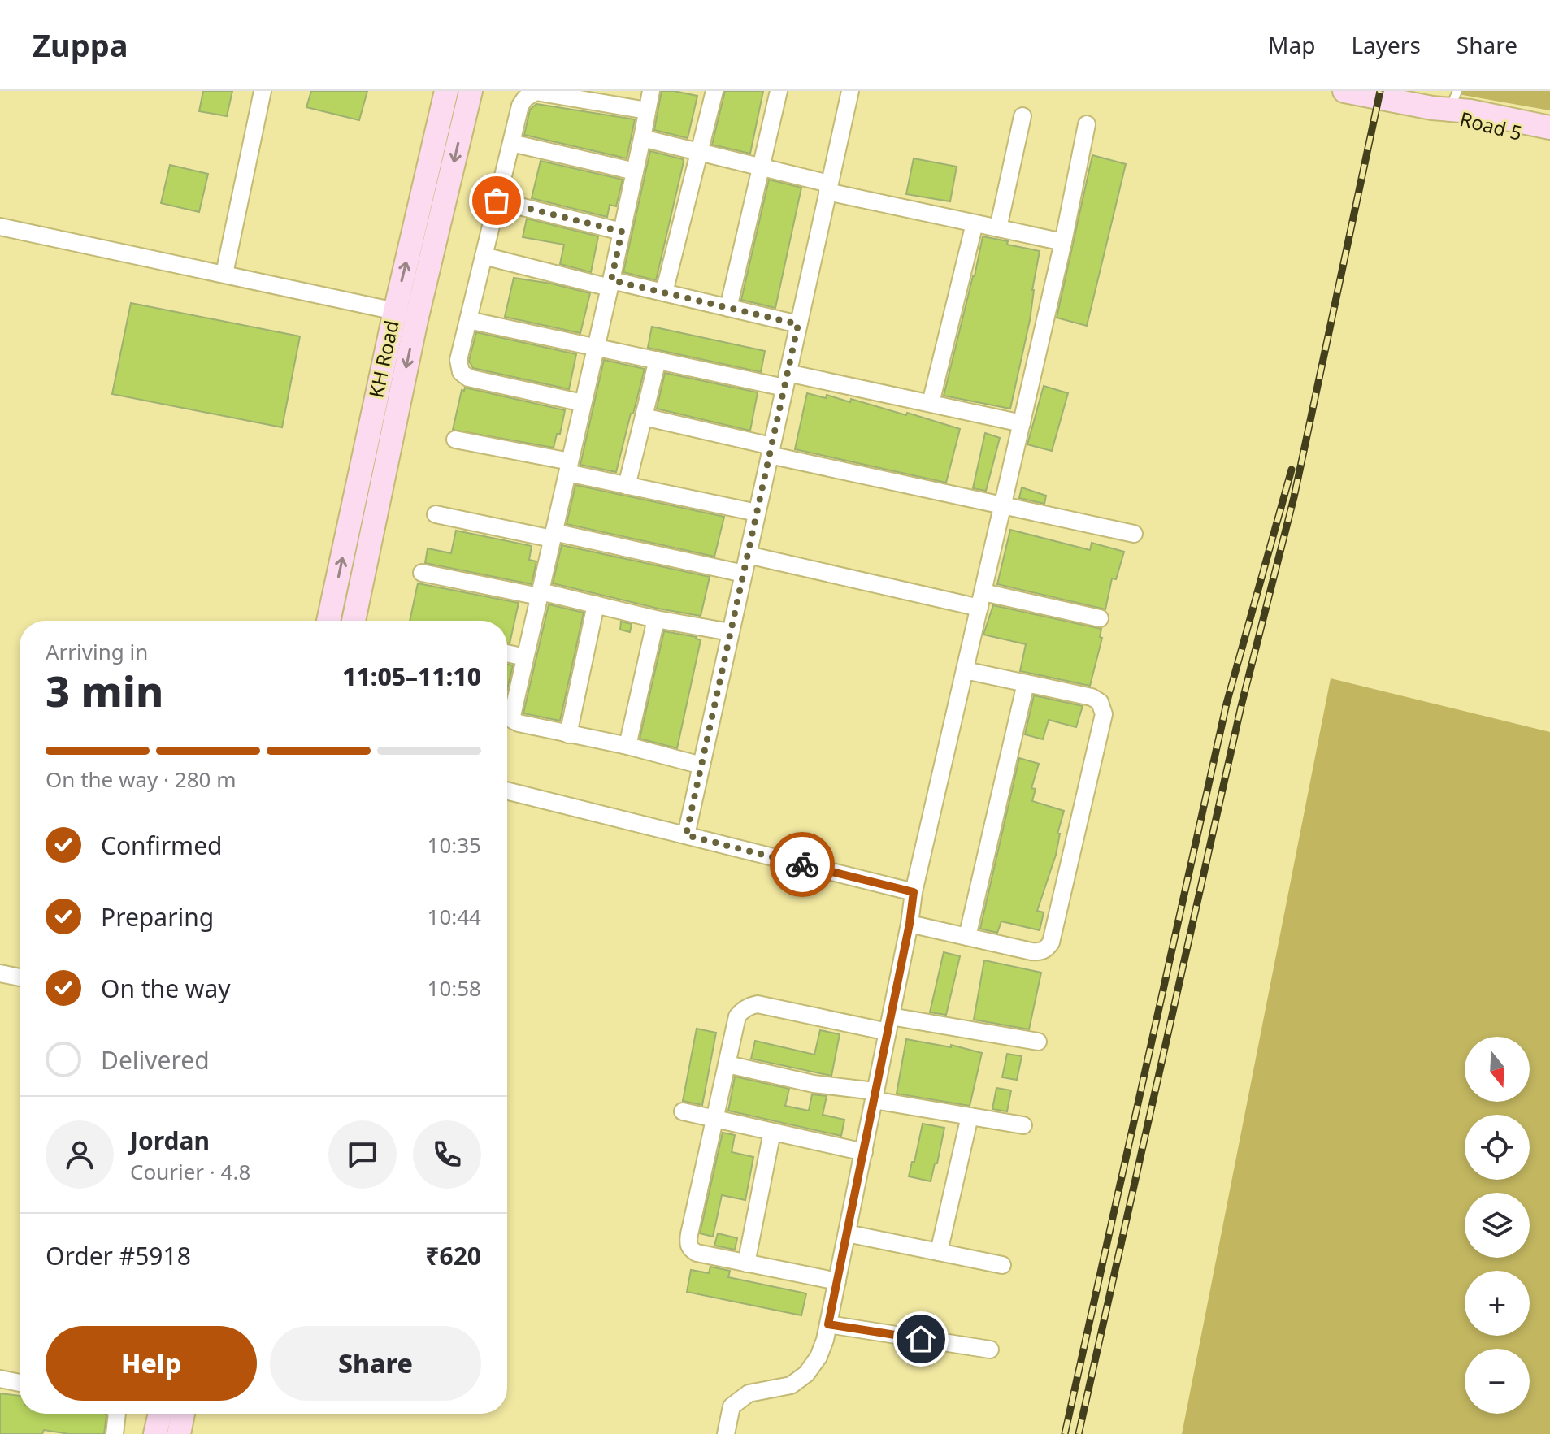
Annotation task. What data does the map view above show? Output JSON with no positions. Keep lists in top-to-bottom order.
{
  "streets": {
    "main road": ["Road 5", "KH Road"]
  },
  "north": "bottom",
  "page": {
    "header": "Zuppa",
    "nav": ["Map", "Layers", "Share"],
    "heading": ["3 min", "Arriving in", "11:05–11:10"],
    "panel": [
      "Jordan",
      "Courier · 4.8",
      "Order #5918",
      "₹620"
    ],
    "bar": "On the way · 280 m",
    "list": [
      ["Confirmed", "10:35"],
      ["Preparing", "10:44"],
      ["On the way", "10:58"],
      "Delivered"
    ],
    "map_buttons": ["+", "−"],
    "buttons": ["Help", "Share"]
  }
}
